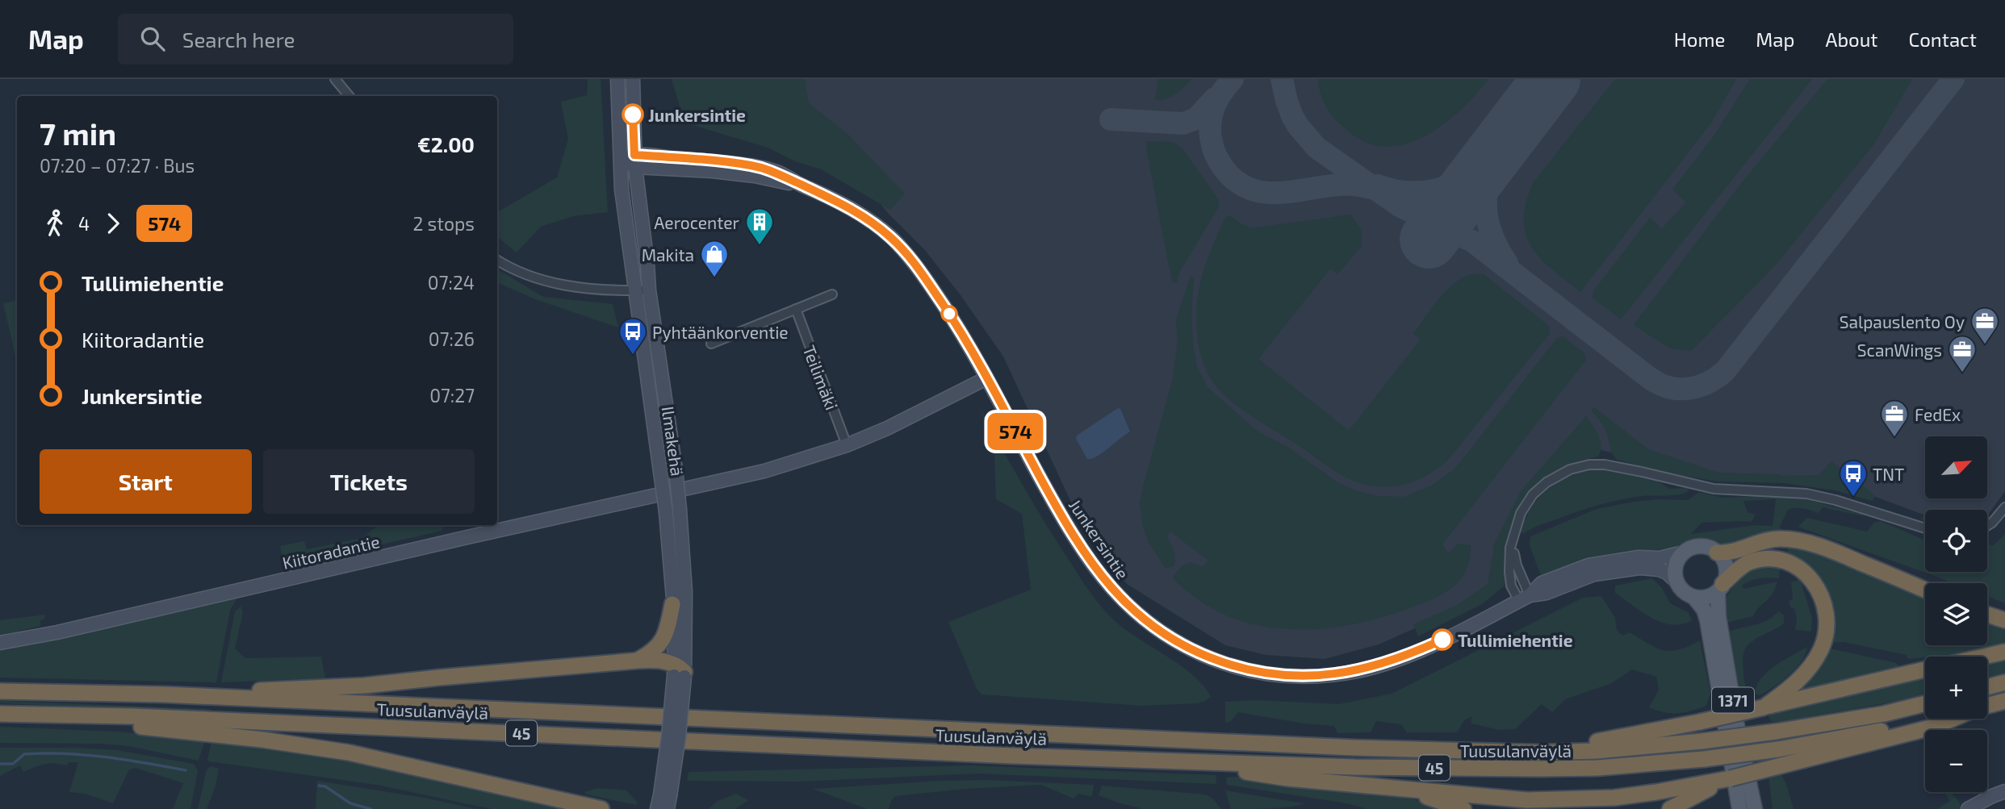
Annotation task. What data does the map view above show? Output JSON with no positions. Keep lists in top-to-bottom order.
{
  "streets": {
    "highway": ["Tuusulanväylä", "45"],
    "main road": [
      "Ilmakehä",
      "Junkersintie",
      "Kiitoradantie",
      "1371"
    ],
    "street": ["Teilimäki"]
  },
  "crossings": [
    ["Teilimäki", "Kiitoradantie"],
    ["Ilmakehä", "Junkersintie"],
    ["Junkersintie", "Kiitoradantie"],
    ["Junkersintie", "1371"]
  ],
  "places": {
    "other": ["Junkersintie", "Tullimiehentie"],
    "building": ["Aerocenter"],
    "shop": ["Makita"],
    "office": ["Salpauslento Oy", "ScanWings", "FedEx"],
    "bus stop": ["Pyhtäänkorventie", "TNT"]
  },
  "lines": ["bus line 574"],
  "north": "top right",
  "page": {
    "header": "Map",
    "search": "Search here",
    "nav": [
      "Home",
      "Map",
      "About",
      "Contact"
    ],
    "on_map": "574",
    "heading": ["7 min", "07:20 – 07:27 · Bus", "€2.00"],
    "legs": ["4", "574", "2 stops"],
    "list": [
      {
        "name": "Tullimiehentie",
        "value": "07:24"
      },
      {
        "name": "Kiitoradantie",
        "value": "07:26"
      },
      {
        "name": "Junkersintie",
        "value": "07:27"
      }
    ],
    "map_buttons": ["+", "−"],
    "buttons": ["Start", "Tickets"]
  }
}
